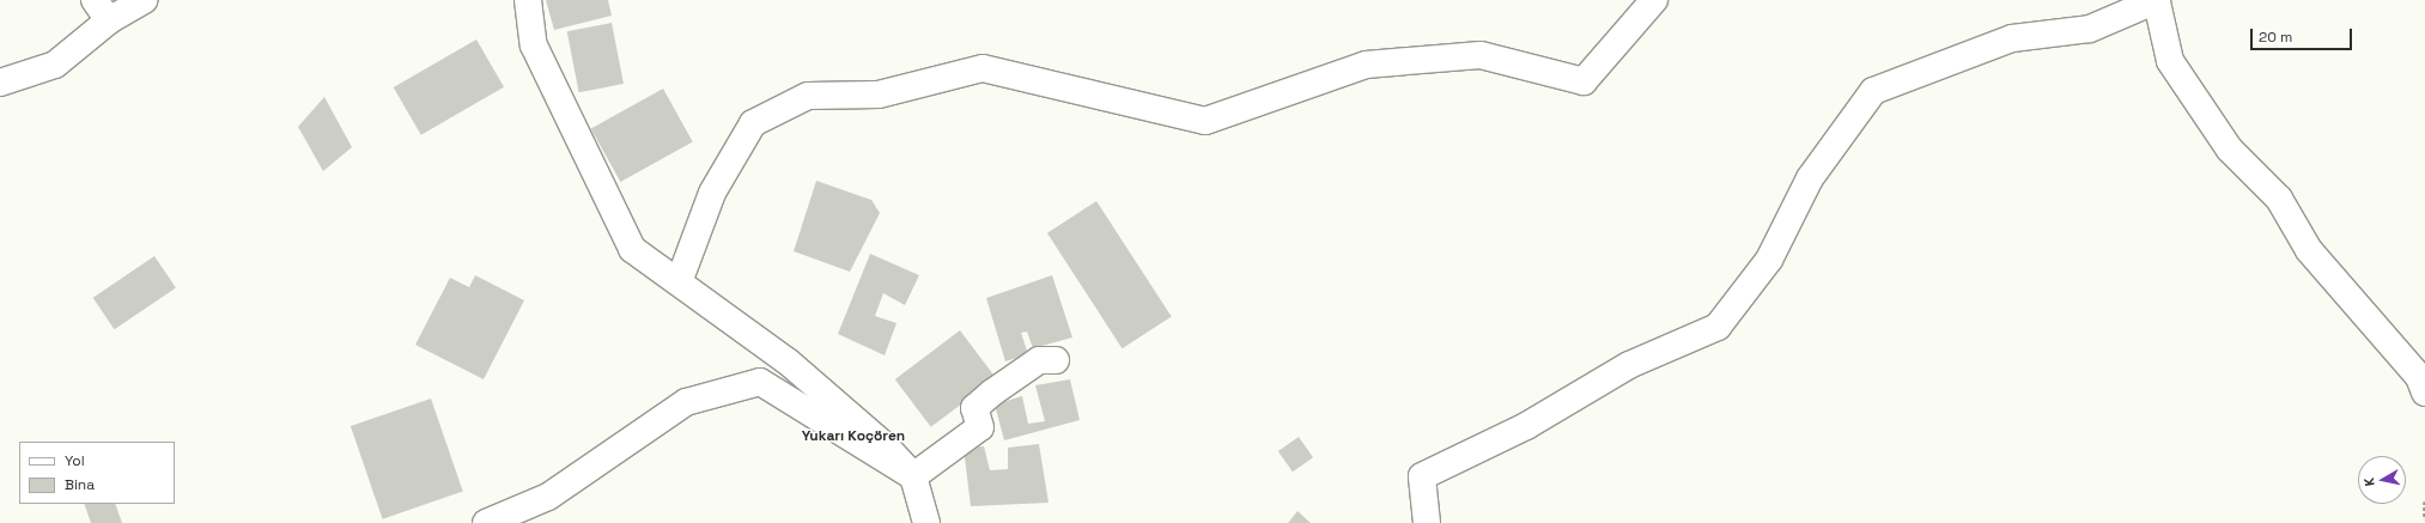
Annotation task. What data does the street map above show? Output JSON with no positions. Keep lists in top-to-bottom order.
{
  "districts": ["Yukarı Koçören"],
  "legend": ["Yol", "Bina"],
  "scale_bar": "20 m",
  "north": "left"
}
